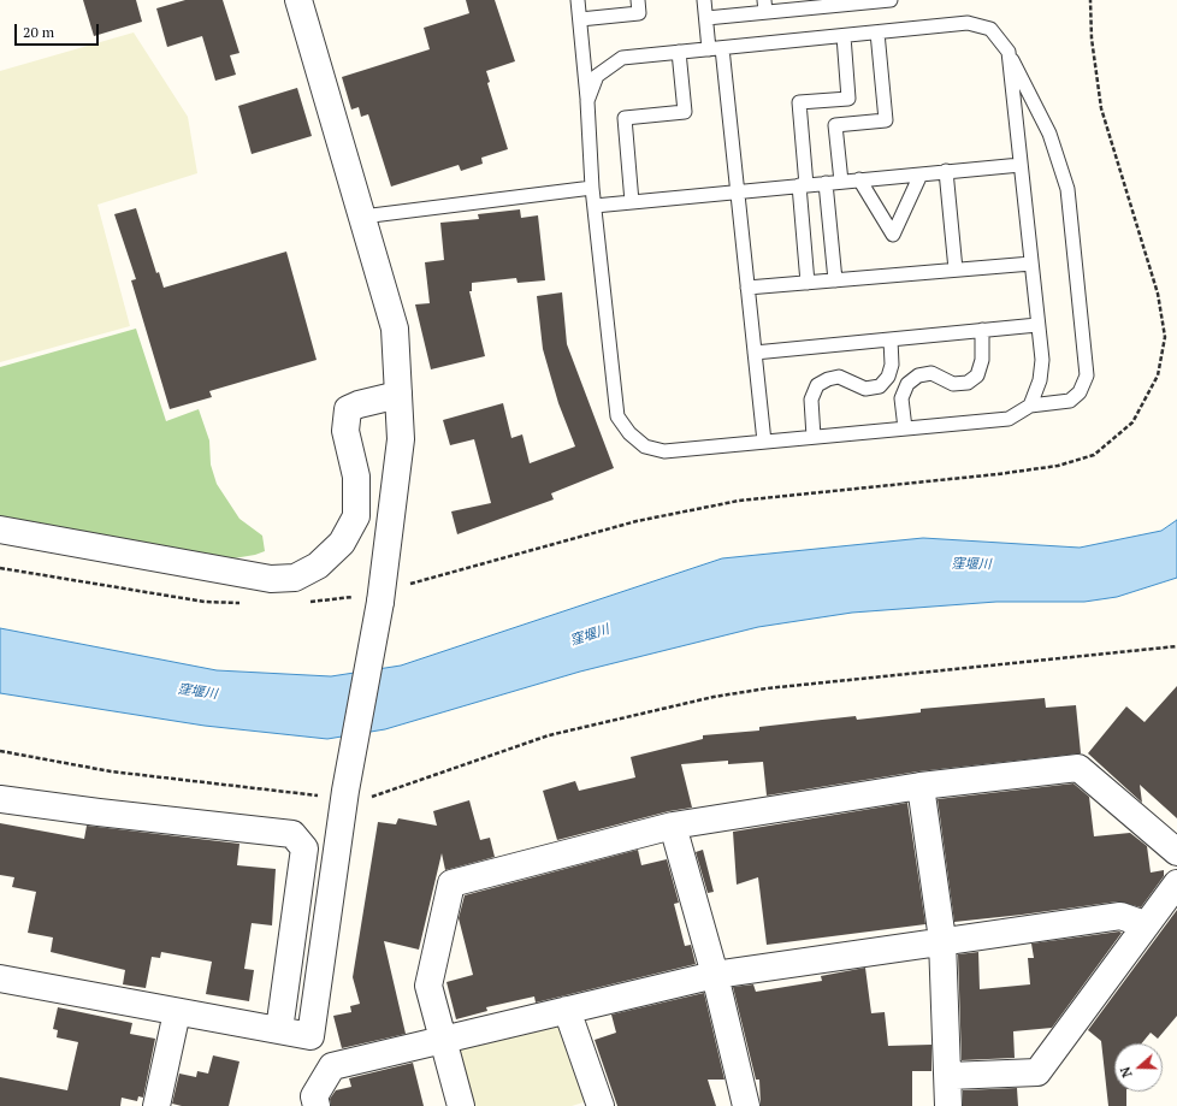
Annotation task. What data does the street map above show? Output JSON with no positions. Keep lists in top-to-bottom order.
{
  "water": ["窪堰川"],
  "scale_bar": "20 m",
  "north": "left"
}
